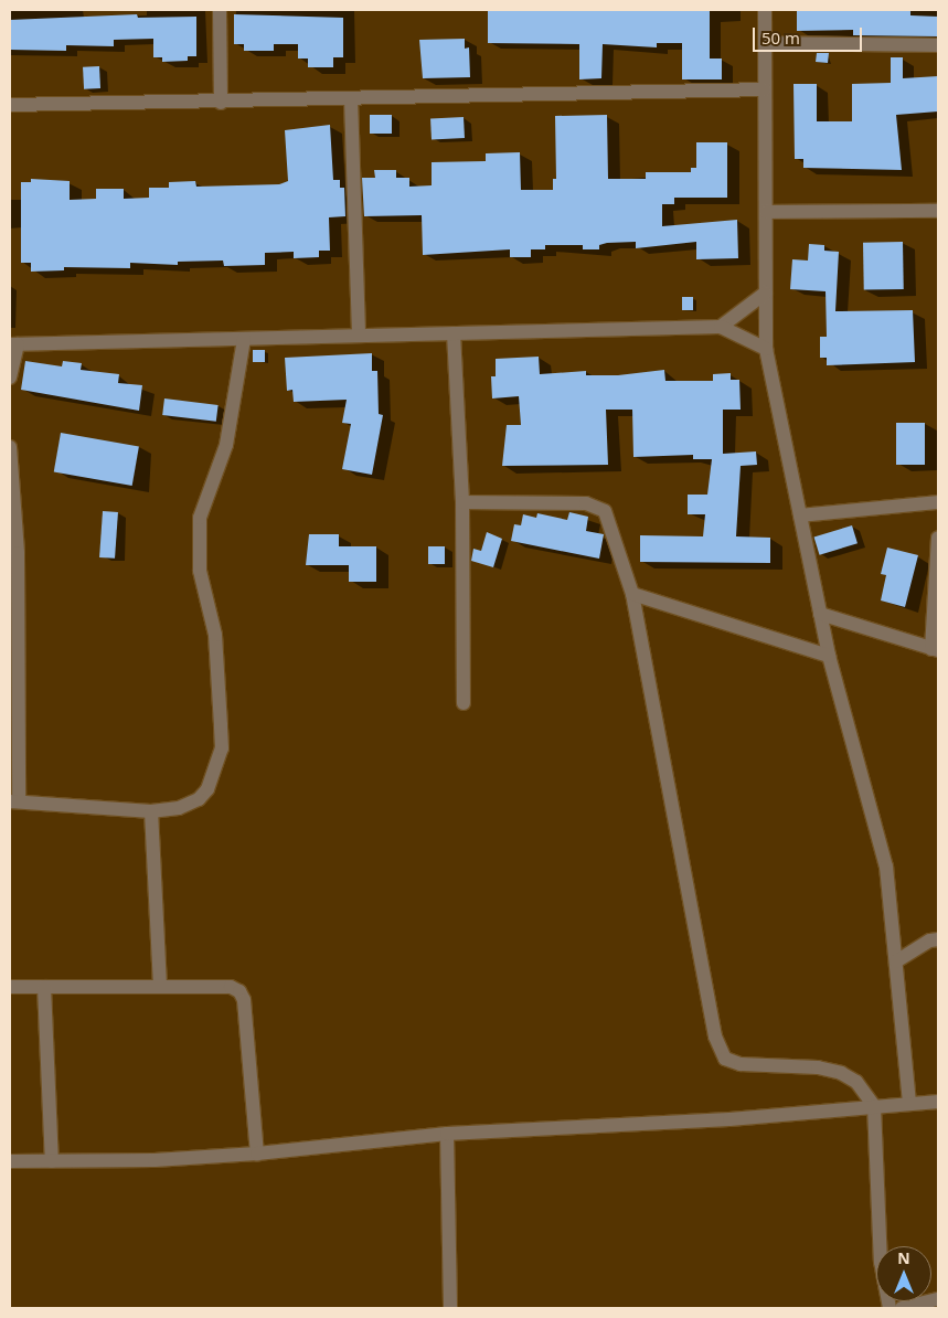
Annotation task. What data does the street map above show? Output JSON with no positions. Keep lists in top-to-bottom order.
{
  "scale_bar": "50 m",
  "north": "top"
}
